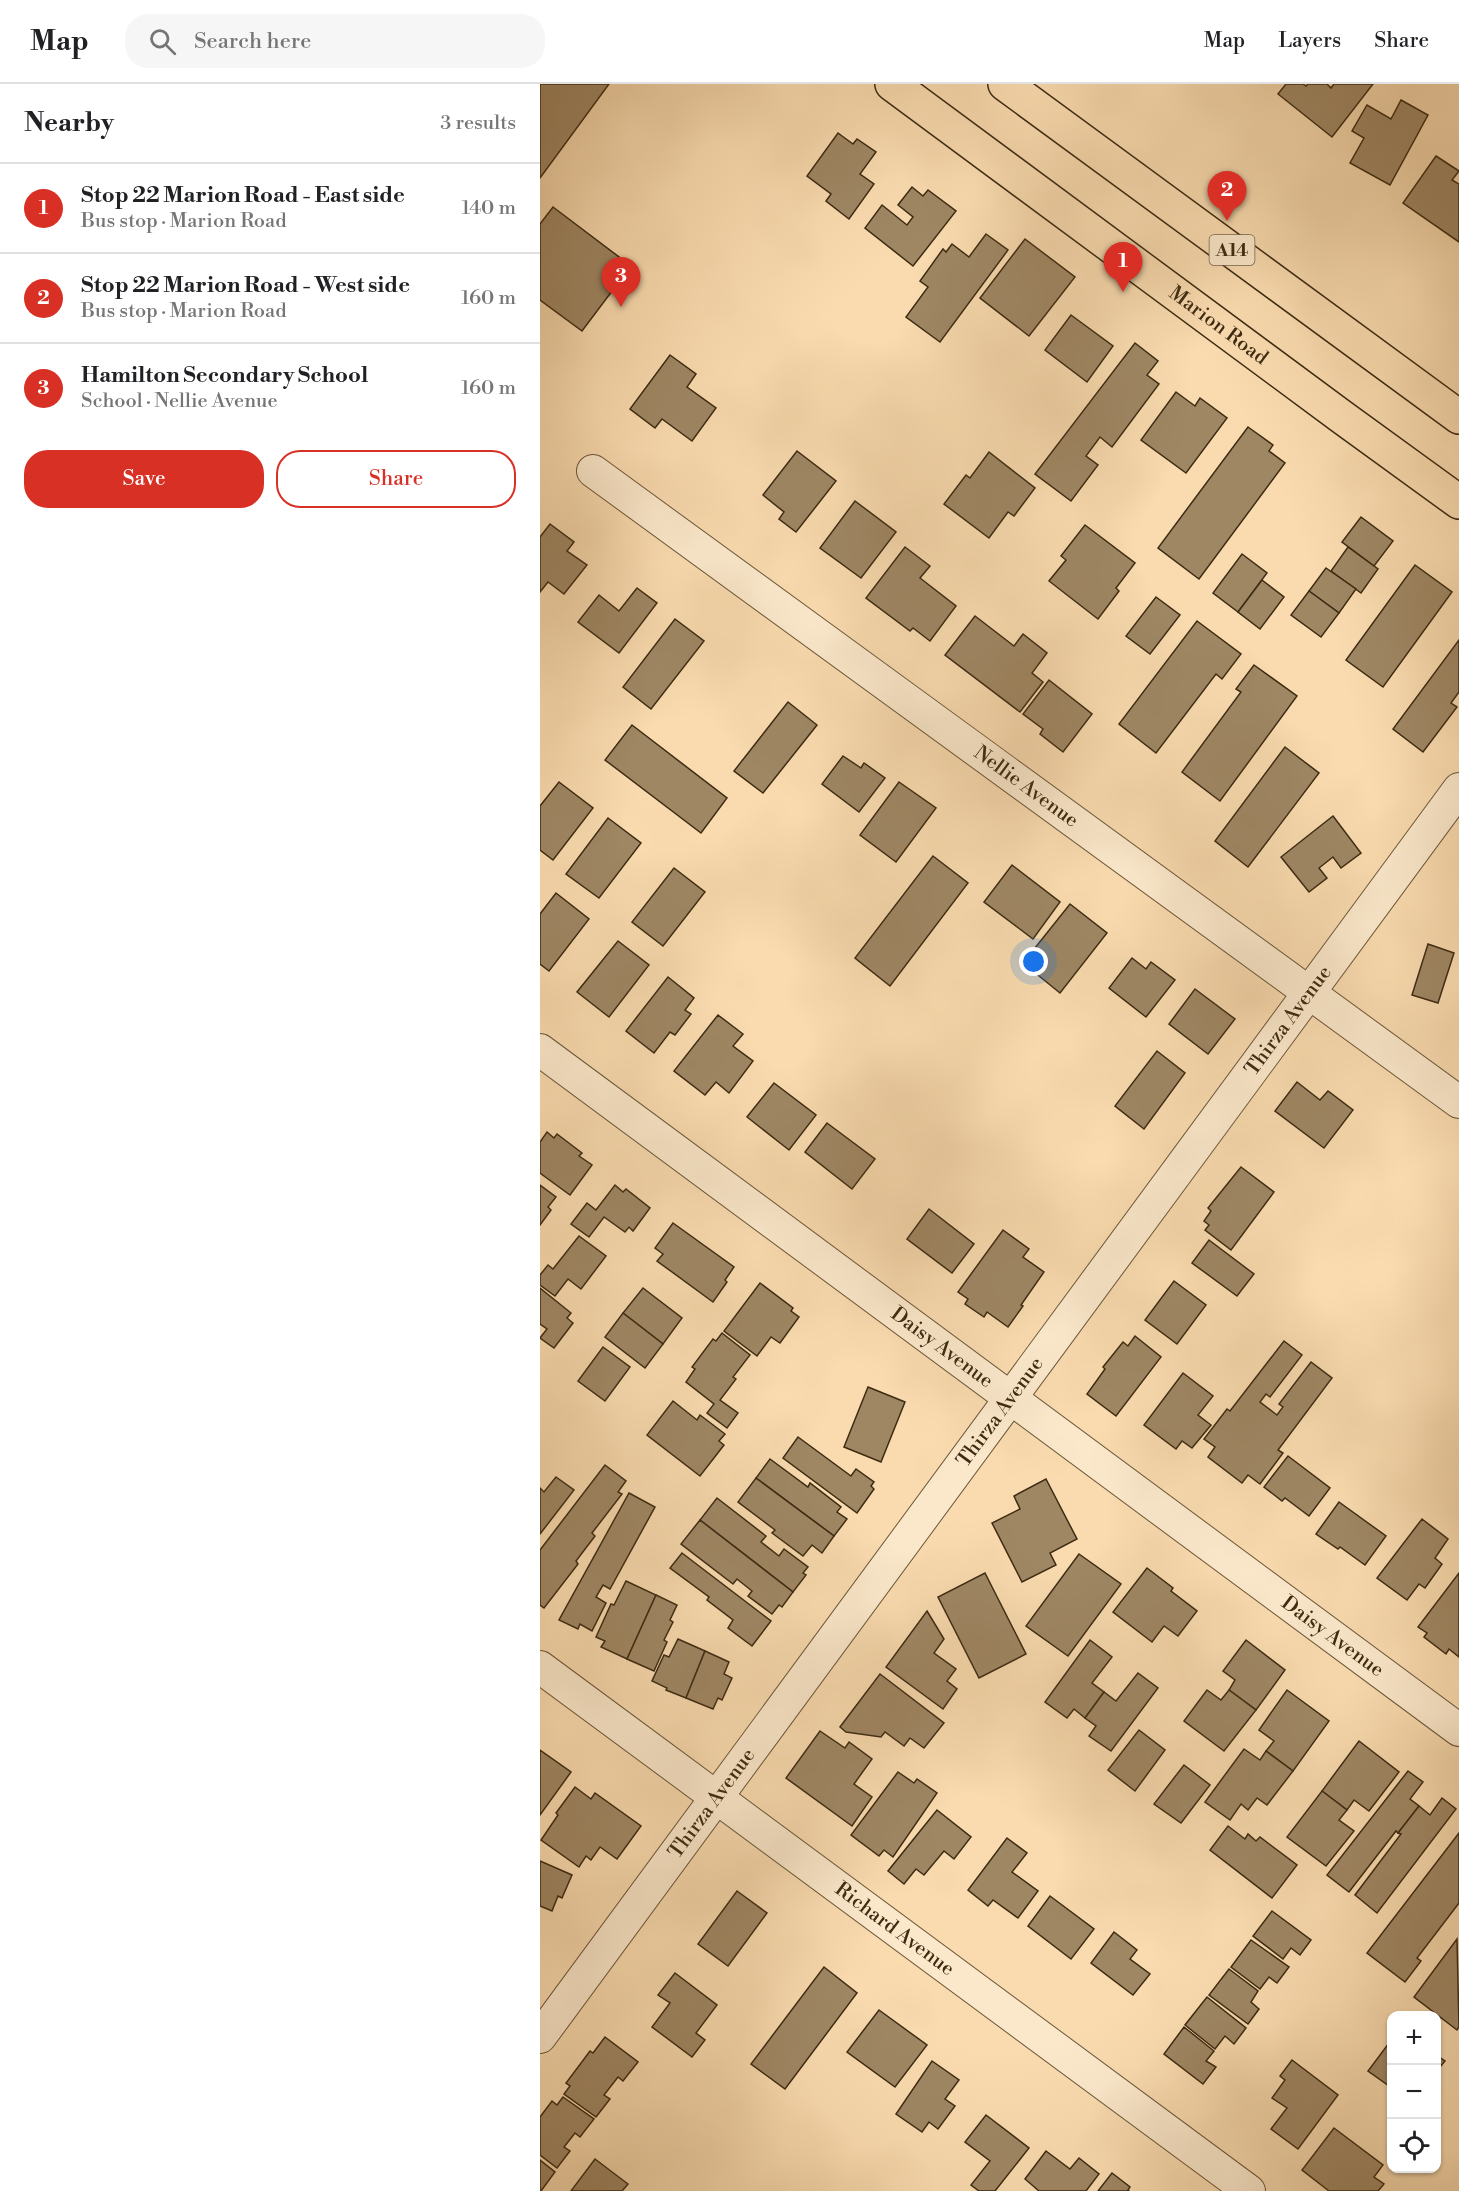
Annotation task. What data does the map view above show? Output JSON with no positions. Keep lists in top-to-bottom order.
{
  "streets": {
    "main road": ["A14", "Marion Road"],
    "street": [
      "Nellie Avenue",
      "Thirza Avenue",
      "Daisy Avenue",
      "Richard Avenue"
    ]
  },
  "crossings": [
    ["Nellie Avenue", "Thirza Avenue"],
    ["Thirza Avenue", "Daisy Avenue"],
    ["Thirza Avenue", "Richard Avenue"]
  ],
  "page": {
    "header": "Map",
    "search": "Search here",
    "nav": ["Map", "Layers", "Share"],
    "heading": ["Nearby", "3 results"],
    "list": [
      {
        "mark": "1",
        "name": "Stop 22 Marion Road - East side",
        "note": "Bus stop · Marion Road",
        "value": "140 m"
      },
      {
        "mark": "2",
        "name": "Stop 22 Marion Road - West side",
        "note": "Bus stop · Marion Road",
        "value": "160 m"
      },
      {
        "mark": "3",
        "name": "Hamilton Secondary School",
        "note": "School · Nellie Avenue",
        "value": "160 m"
      }
    ],
    "pins": ["2", "1", "3"],
    "buttons": ["Save", "Share"],
    "map_buttons": ["+", "−"]
  }
}
